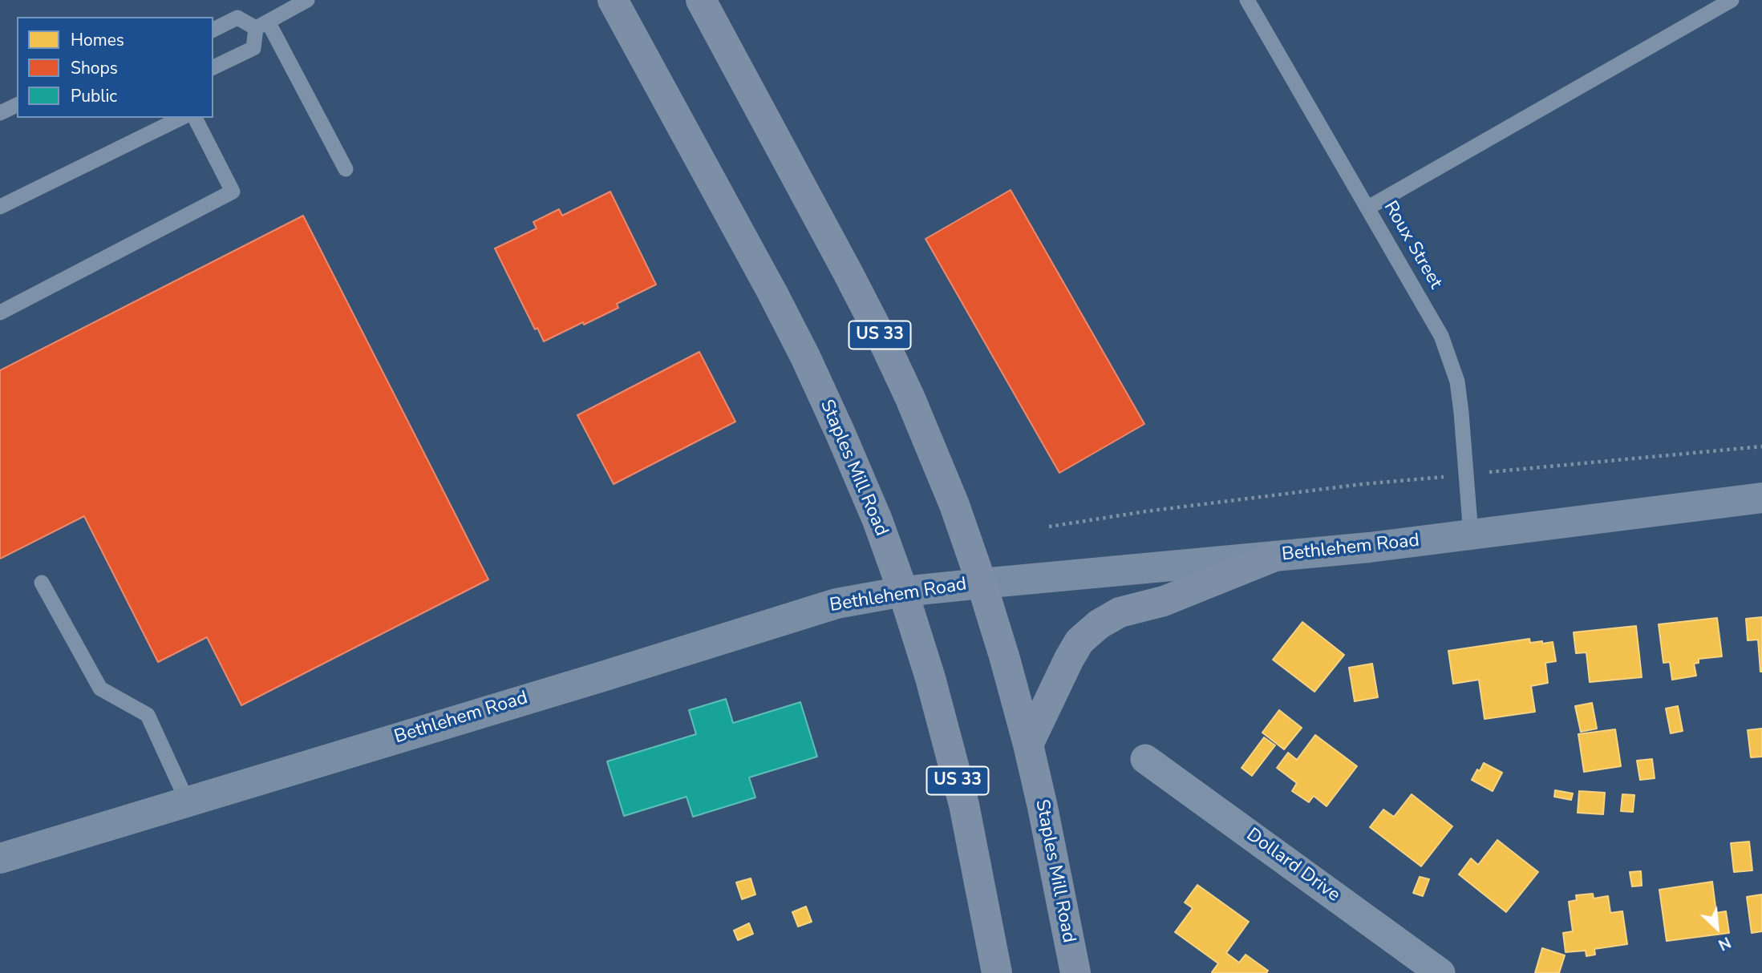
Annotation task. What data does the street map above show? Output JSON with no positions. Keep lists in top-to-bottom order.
{
  "streets": {
    "main road": ["US 33", "Staples Mill Road"],
    "street": ["Bethlehem Road", "Dollard Drive"],
    "lane": ["Roux Street"]
  },
  "crossings": [
    ["Roux Street", "Bethlehem Road"],
    ["Staples Mill Road", "Bethlehem Road"]
  ],
  "legend": ["Homes", "Shops", "Public"],
  "north": "bottom right"
}
